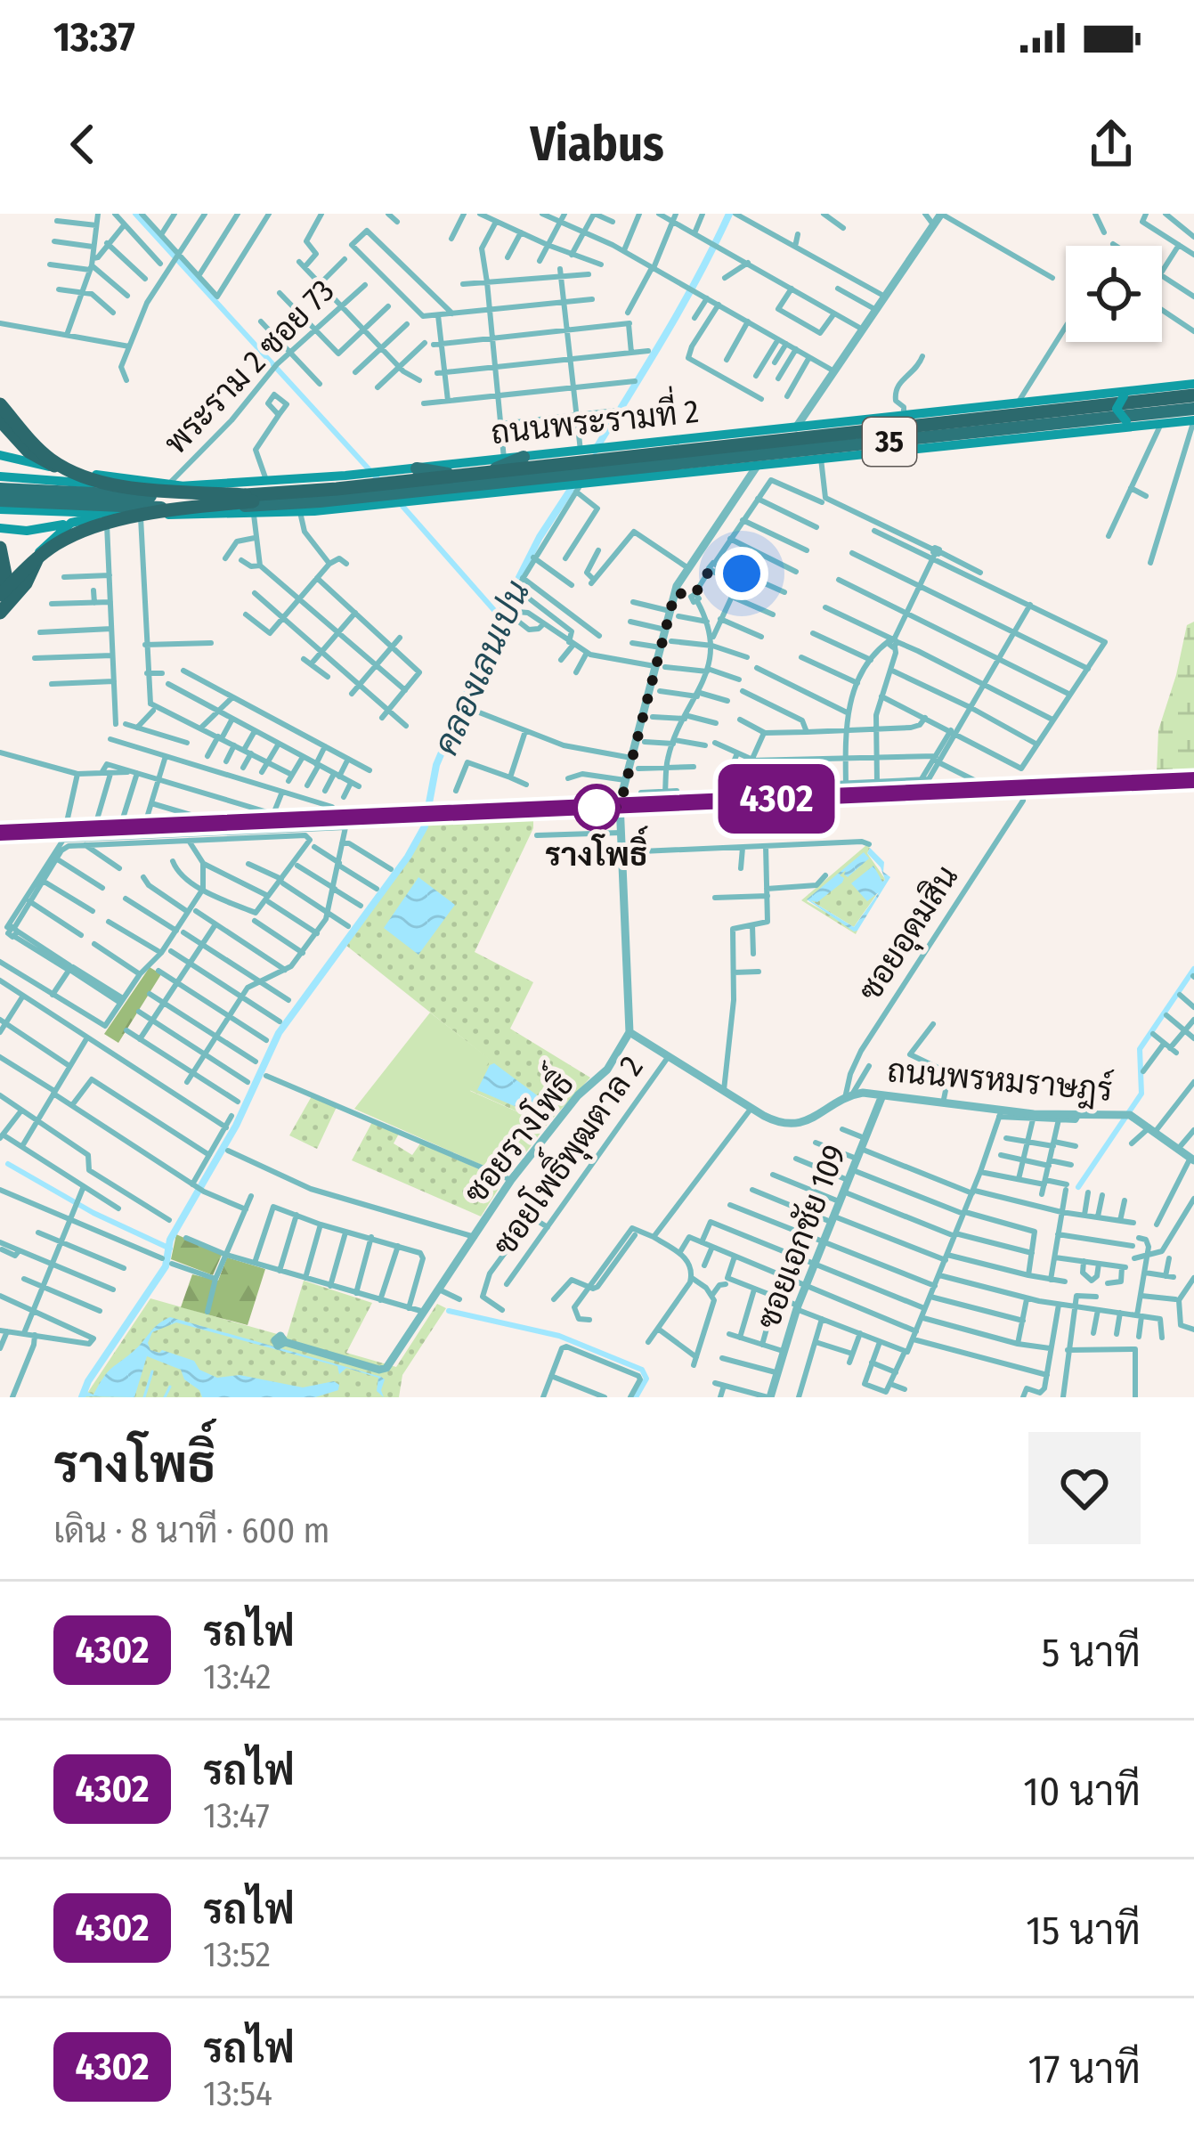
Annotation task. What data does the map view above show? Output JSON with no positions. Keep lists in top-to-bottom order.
{
  "streets": {
    "highway": ["ถนนพระรามที่ 2", "35"],
    "street": [
      "พระราม 2 ซอย 73",
      "ซอยอุดมสิน",
      "ถนนพรหมราษฎร์",
      "ซอยรางโพธิ์",
      "ซอยโพธิ์พุฒตาล 2",
      "ซอยเอกชัย 109"
    ]
  },
  "crossings": [
    ["ซอยอุดมสิน", "ถนนพรหมราษฎร์"],
    ["ถนนพรหมราษฎร์", "ซอยรางโพธิ์"],
    ["ถนนพรหมราษฎร์", "ซอยโพธิ์พุฒตาล 2"],
    ["ถนนพรหมราษฎร์", "ซอยเอกชัย 109"]
  ],
  "water": ["คลองเลนเปน"],
  "places": ["รางโพธิ์"],
  "page": {
    "status": "13:37",
    "header": "Viabus",
    "on_map": "4302",
    "heading": ["รางโพธิ์", "เดิน · 8 นาที · 600 m"],
    "list": [
      {
        "mark": "4302",
        "name": "รถไฟ",
        "note": "13:42",
        "value": "5 นาที"
      },
      {
        "mark": "4302",
        "name": "รถไฟ",
        "note": "13:47",
        "value": "10 นาที"
      },
      {
        "mark": "4302",
        "name": "รถไฟ",
        "note": "13:52",
        "value": "15 นาที"
      },
      {
        "mark": "4302",
        "name": "รถไฟ",
        "note": "13:54",
        "value": "17 นาที"
      }
    ]
  }
}
